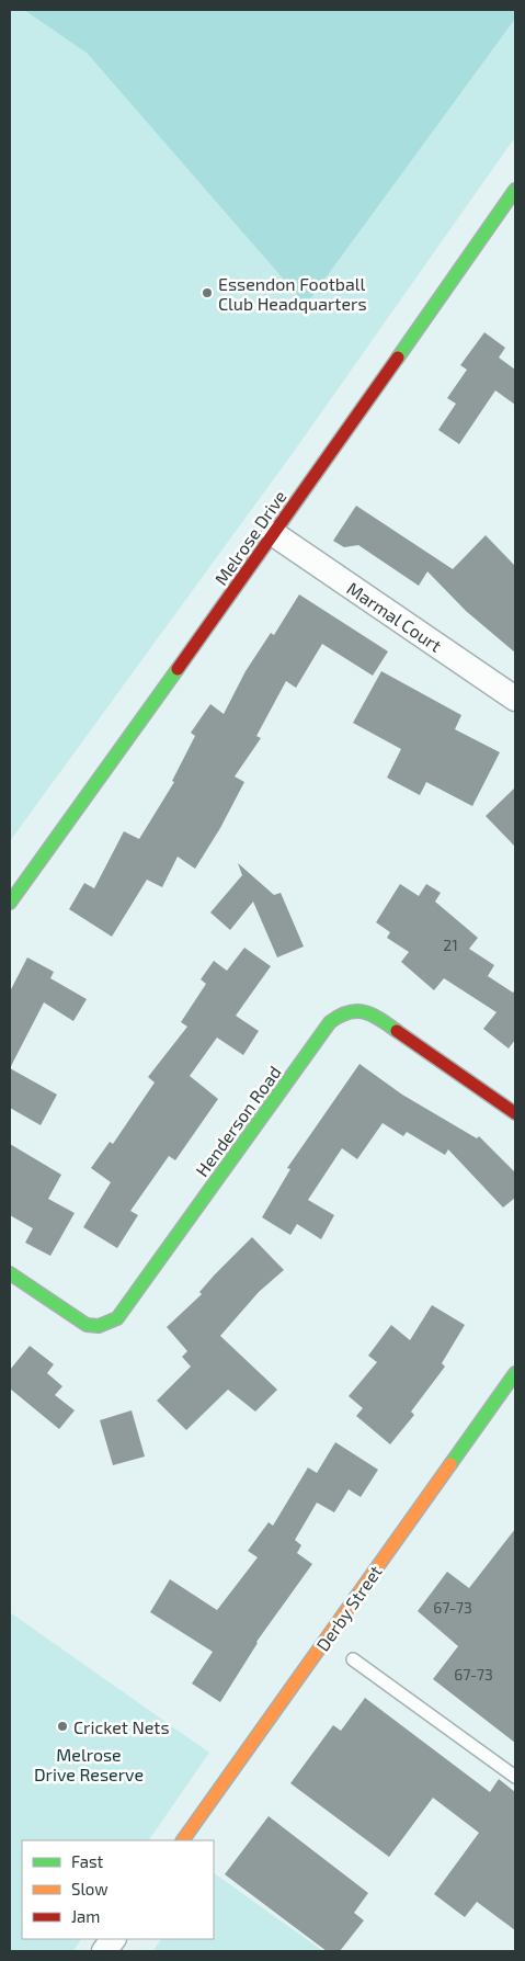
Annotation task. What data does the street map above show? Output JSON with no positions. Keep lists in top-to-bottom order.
{
  "streets": {
    "street": [
      "Melrose Drive",
      "Marmal Court",
      "Henderson Road",
      "Derby Street"
    ]
  },
  "crossings": [
    ["Melrose Drive", "Marmal Court"]
  ],
  "parks": ["Melrose Drive Reserve"],
  "places": ["Essendon Football Club Headquarters", "Cricket Nets"],
  "house_numbers": ["21", "67-73", "67-73"],
  "legend": ["Fast", "Slow", "Jam"]
}
